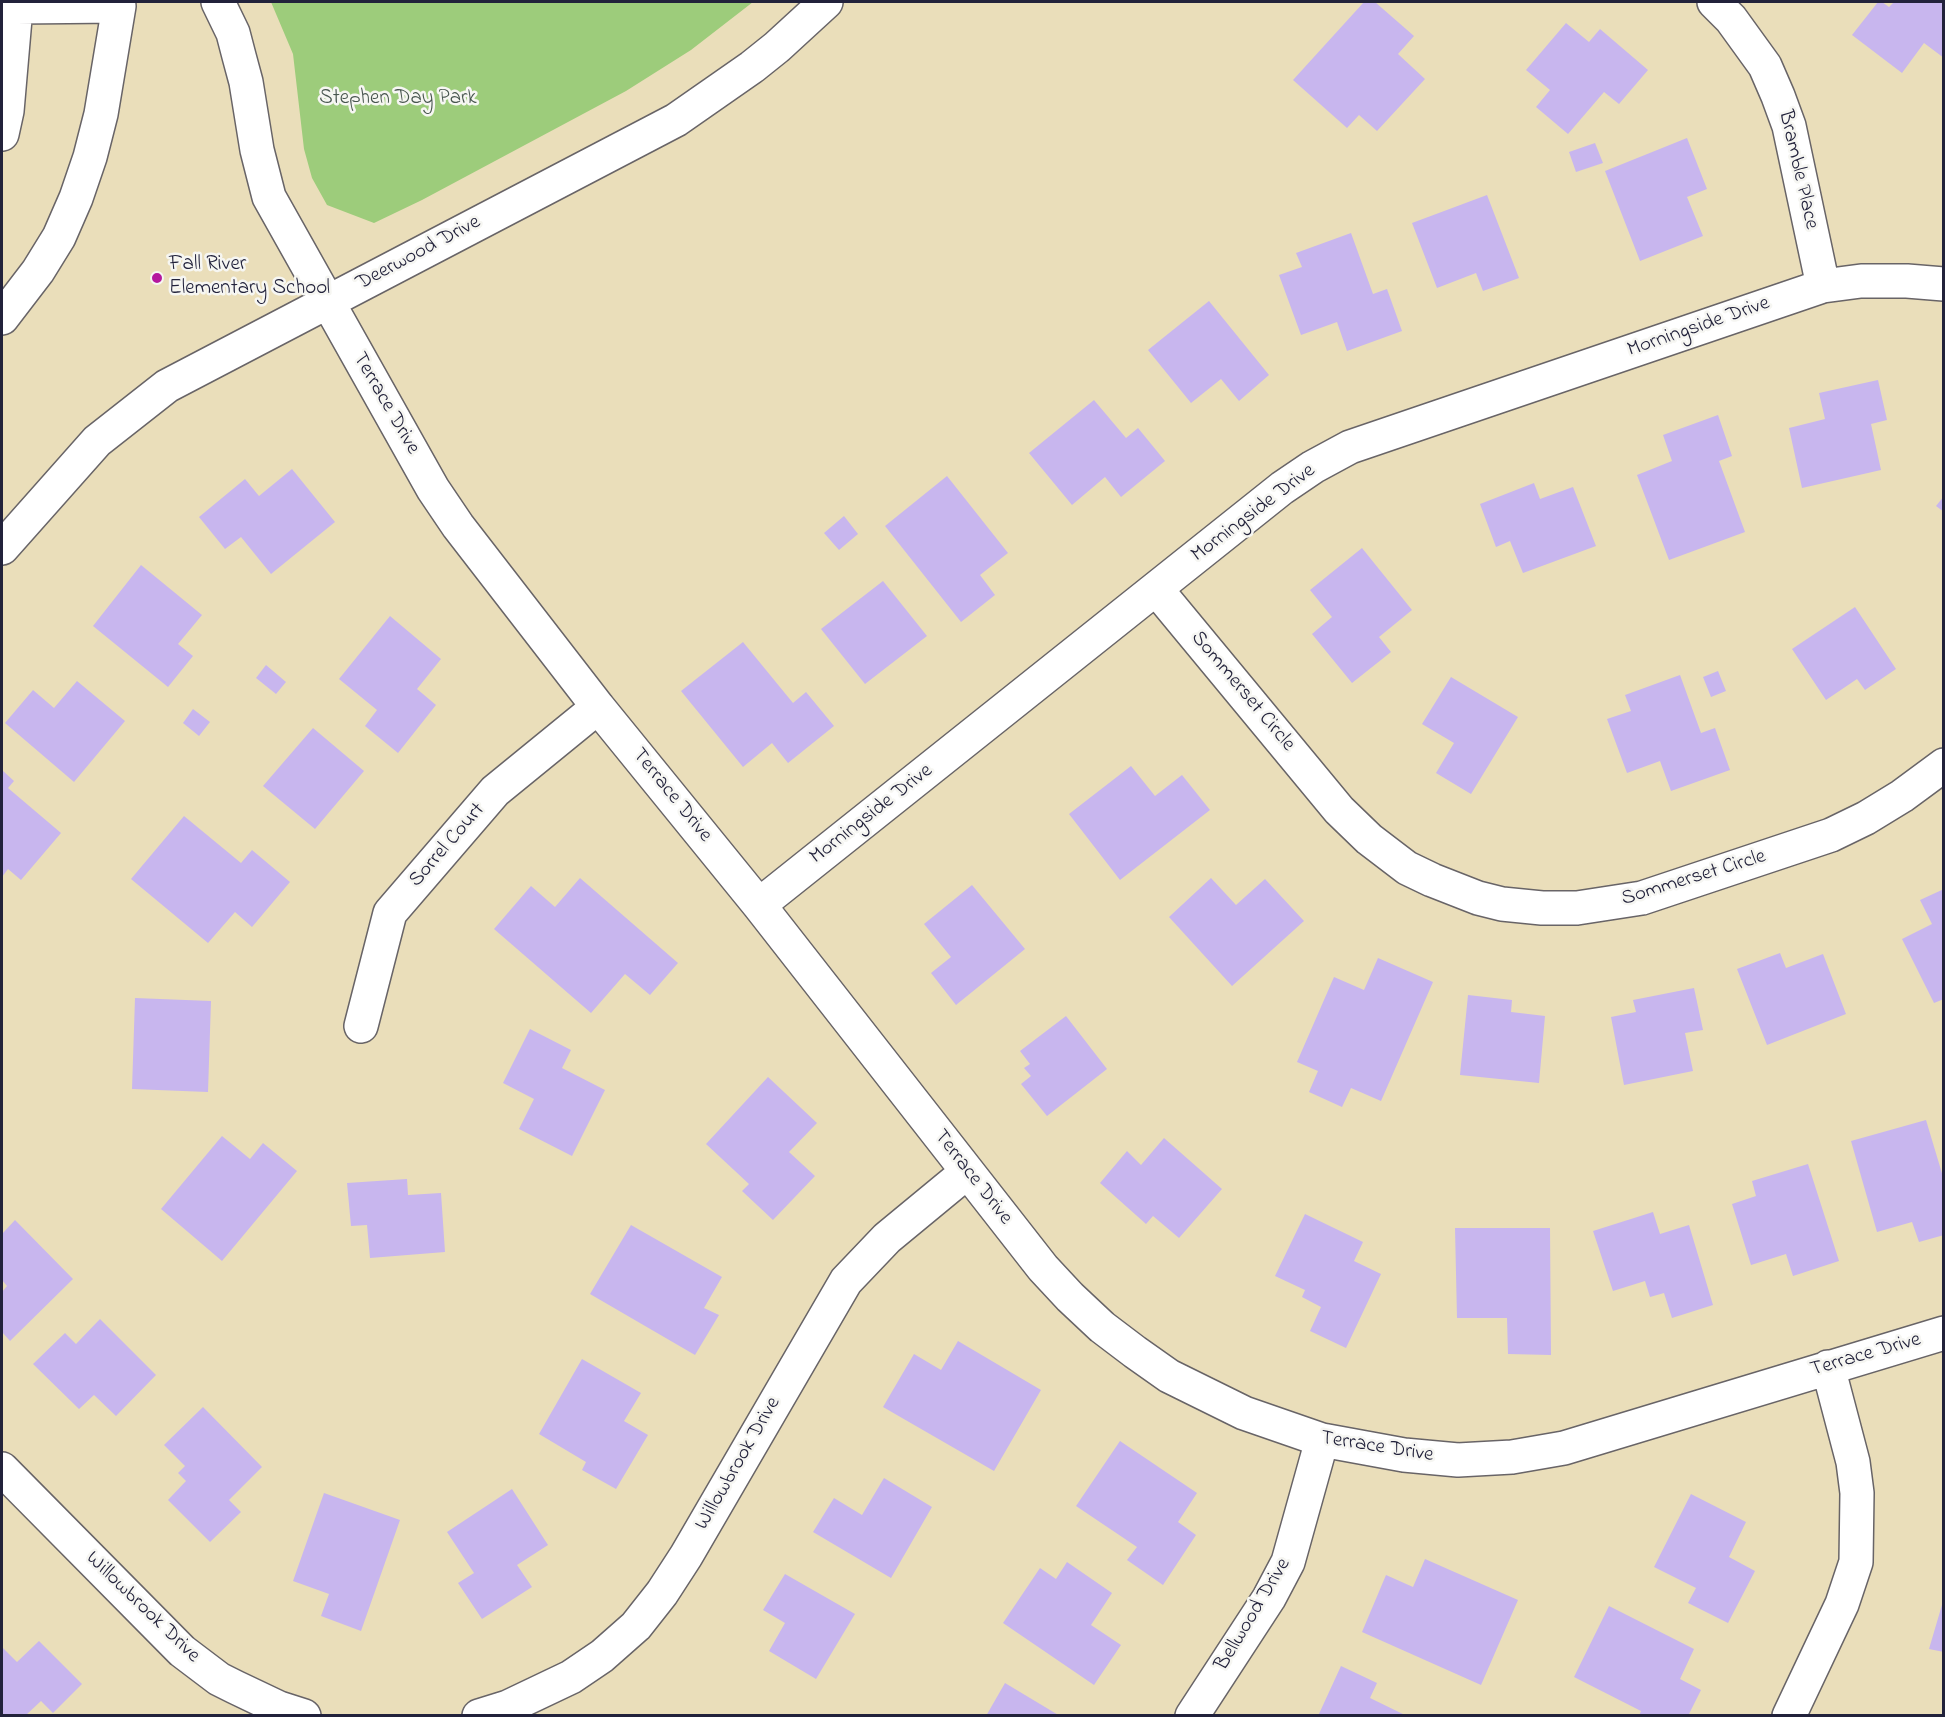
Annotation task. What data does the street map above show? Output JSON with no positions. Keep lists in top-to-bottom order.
{
  "streets": {
    "street": [
      "Bramble Place",
      "Deerwood Drive",
      "Morningside Drive",
      "Terrace Drive",
      "Sommerset Circle",
      "Sorrel Court",
      "Willowbrook Drive",
      "Bellwood Drive"
    ]
  },
  "crossings": [
    ["Bramble Place", "Morningside Drive"],
    ["Deerwood Drive", "Terrace Drive"],
    ["Morningside Drive", "Terrace Drive"],
    ["Morningside Drive", "Sommerset Circle"],
    ["Terrace Drive", "Sorrel Court"],
    ["Terrace Drive", "Willowbrook Drive"],
    ["Terrace Drive", "Bellwood Drive"]
  ],
  "parks": ["Stephen Day Park"],
  "places": ["Fall River Elementary School"]
}
